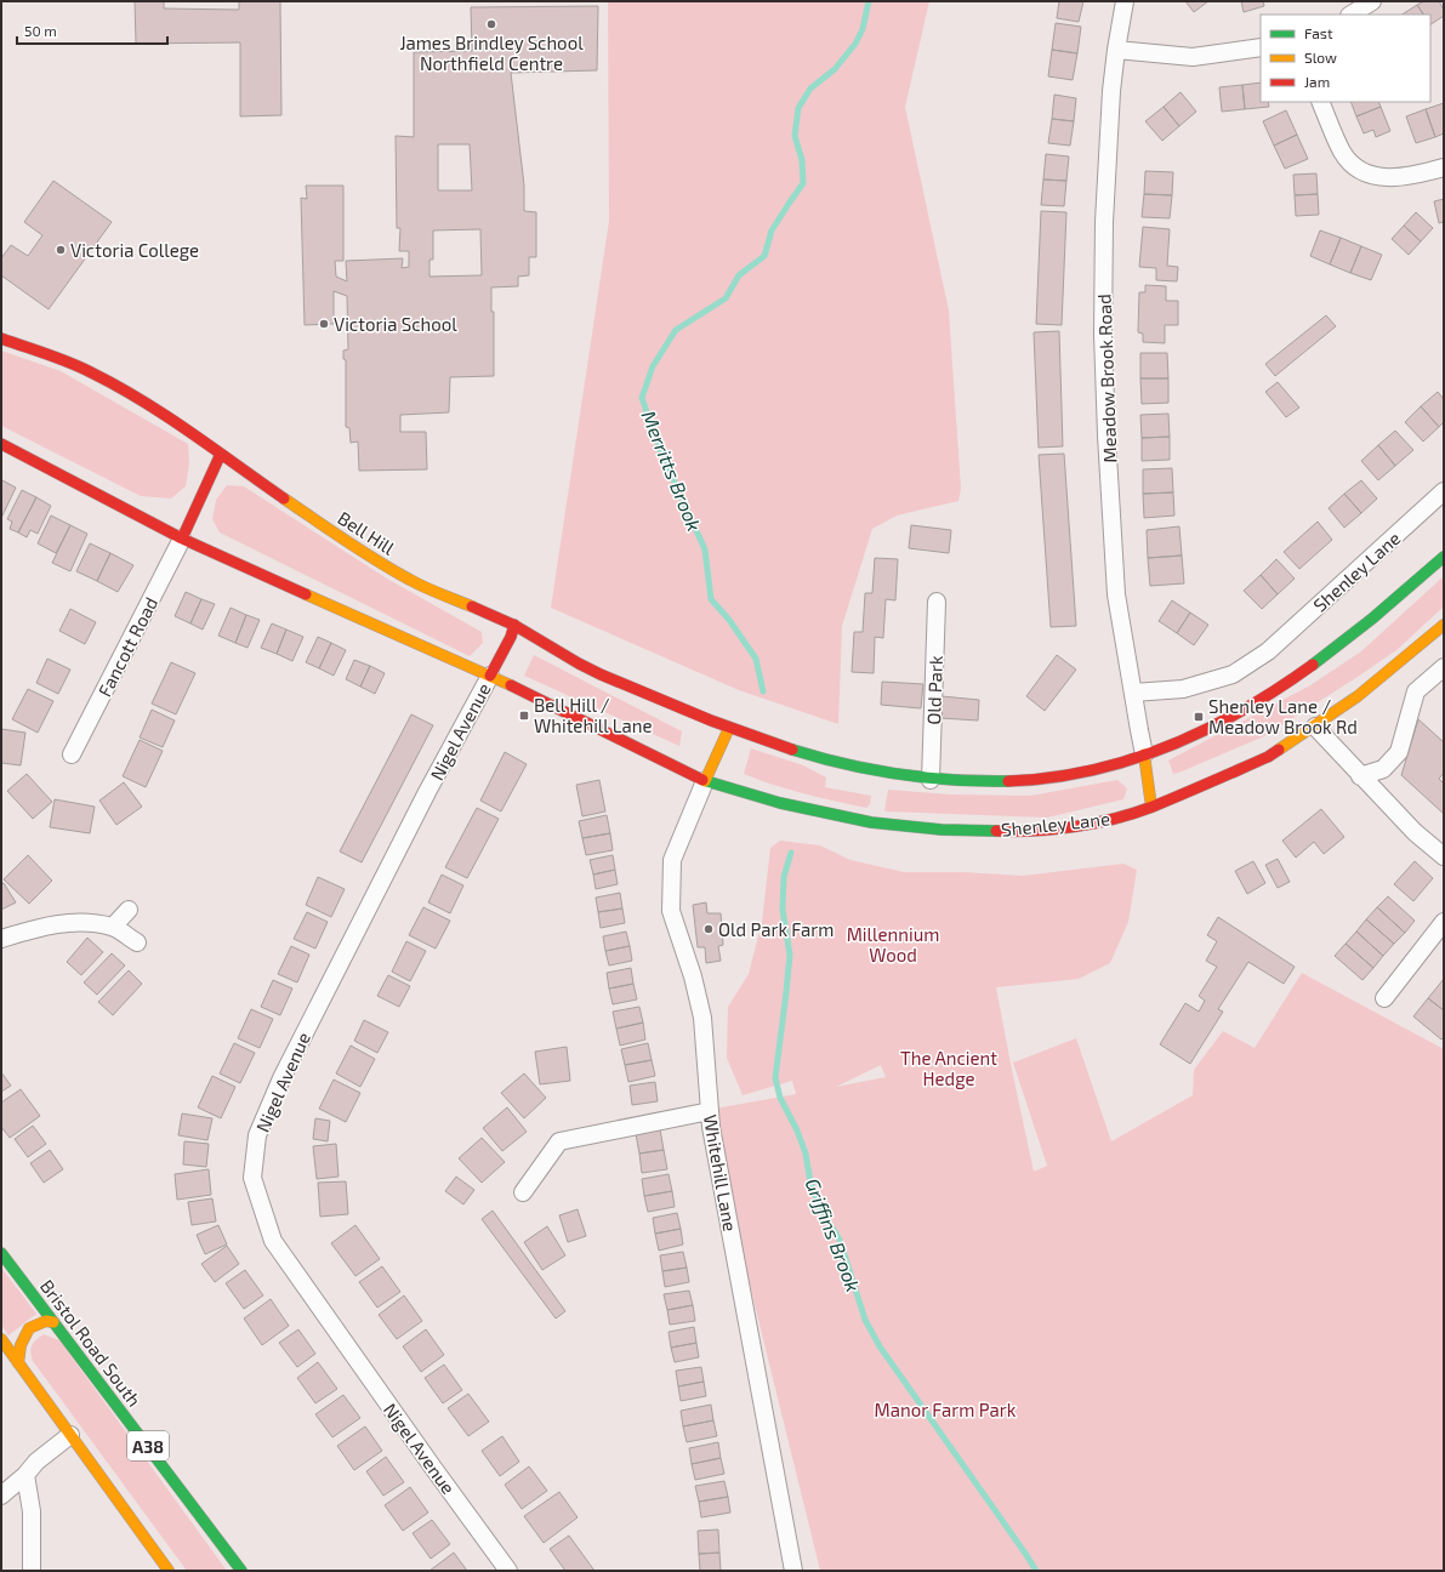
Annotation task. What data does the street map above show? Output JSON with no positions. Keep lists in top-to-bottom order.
{
  "streets": {
    "main road": [
      "Bell Hill",
      "Shenley Lane",
      "Bristol Road South",
      "A38"
    ],
    "street": [
      "Meadow Brook Road",
      "Fancott Road",
      "Old Park",
      "Nigel Avenue",
      "Whitehill Lane"
    ]
  },
  "crossings": [
    ["Meadow Brook Road", "Shenley Lane"],
    ["Shenley Lane", "Whitehill Lane"]
  ],
  "water": ["Merritts Brook", "Griffins Brook"],
  "parks": ["Millennium Wood", "The Ancient Hedge", "Manor Farm Park"],
  "places": {
    "other": [
      "James Brindley School Northfield Centre",
      "Victoria College",
      "Victoria School",
      "Old Park Farm"
    ],
    "transit": ["Bell Hill / Whitehill Lane", "Shenley Lane / Meadow Brook Rd"]
  },
  "legend": ["Fast", "Slow", "Jam"],
  "scale_bar": "50 m"
}
